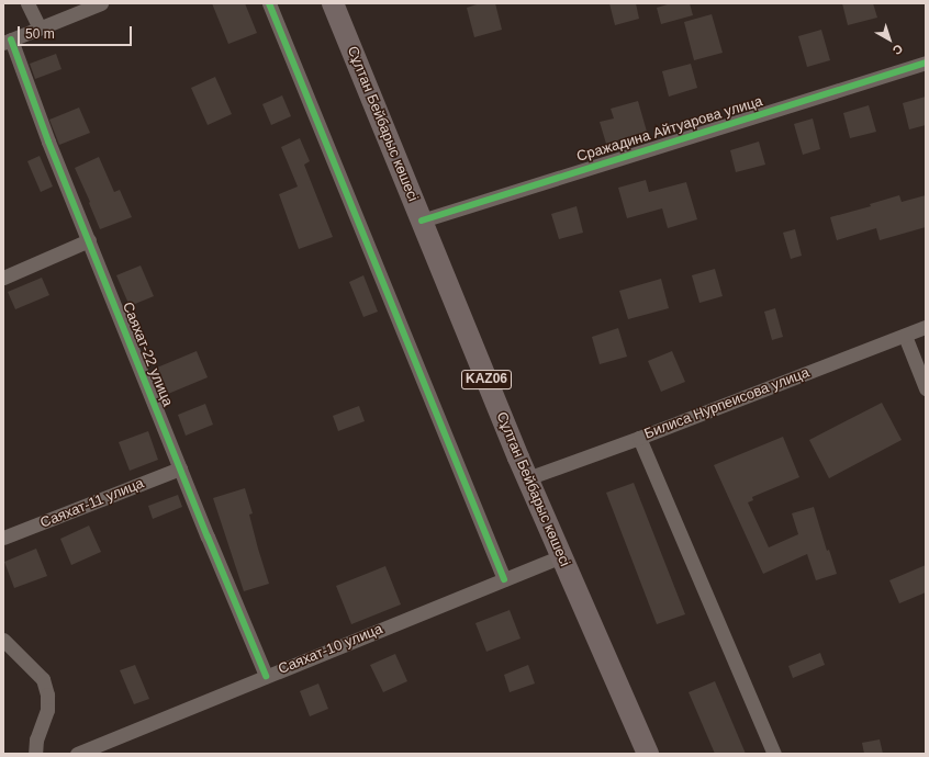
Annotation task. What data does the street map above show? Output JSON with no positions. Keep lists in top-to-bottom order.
{
  "streets": {
    "main road": ["Сұлтан Бейбарыс көшесі", "KAZ06"],
    "street": [
      "Сражадина Айтуарова улица",
      "Саяхат-22 улица",
      "Билиса Нурпеисова улица",
      "Саяхат-11 улица",
      "Саяхат-10 улица"
    ]
  },
  "crossings": [
    ["Сұлтан Бейбарыс көшесі", "Сражадина Айтуарова улица"],
    ["Сұлтан Бейбарыс көшесі", "Билиса Нурпеисова улица"],
    ["Сұлтан Бейбарыс көшесі", "Саяхат-10 улица"],
    ["Саяхат-22 улица", "Саяхат-11 улица"],
    ["Саяхат-22 улица", "Саяхат-10 улица"]
  ],
  "scale_bar": "50 m",
  "north": "bottom right"
}
